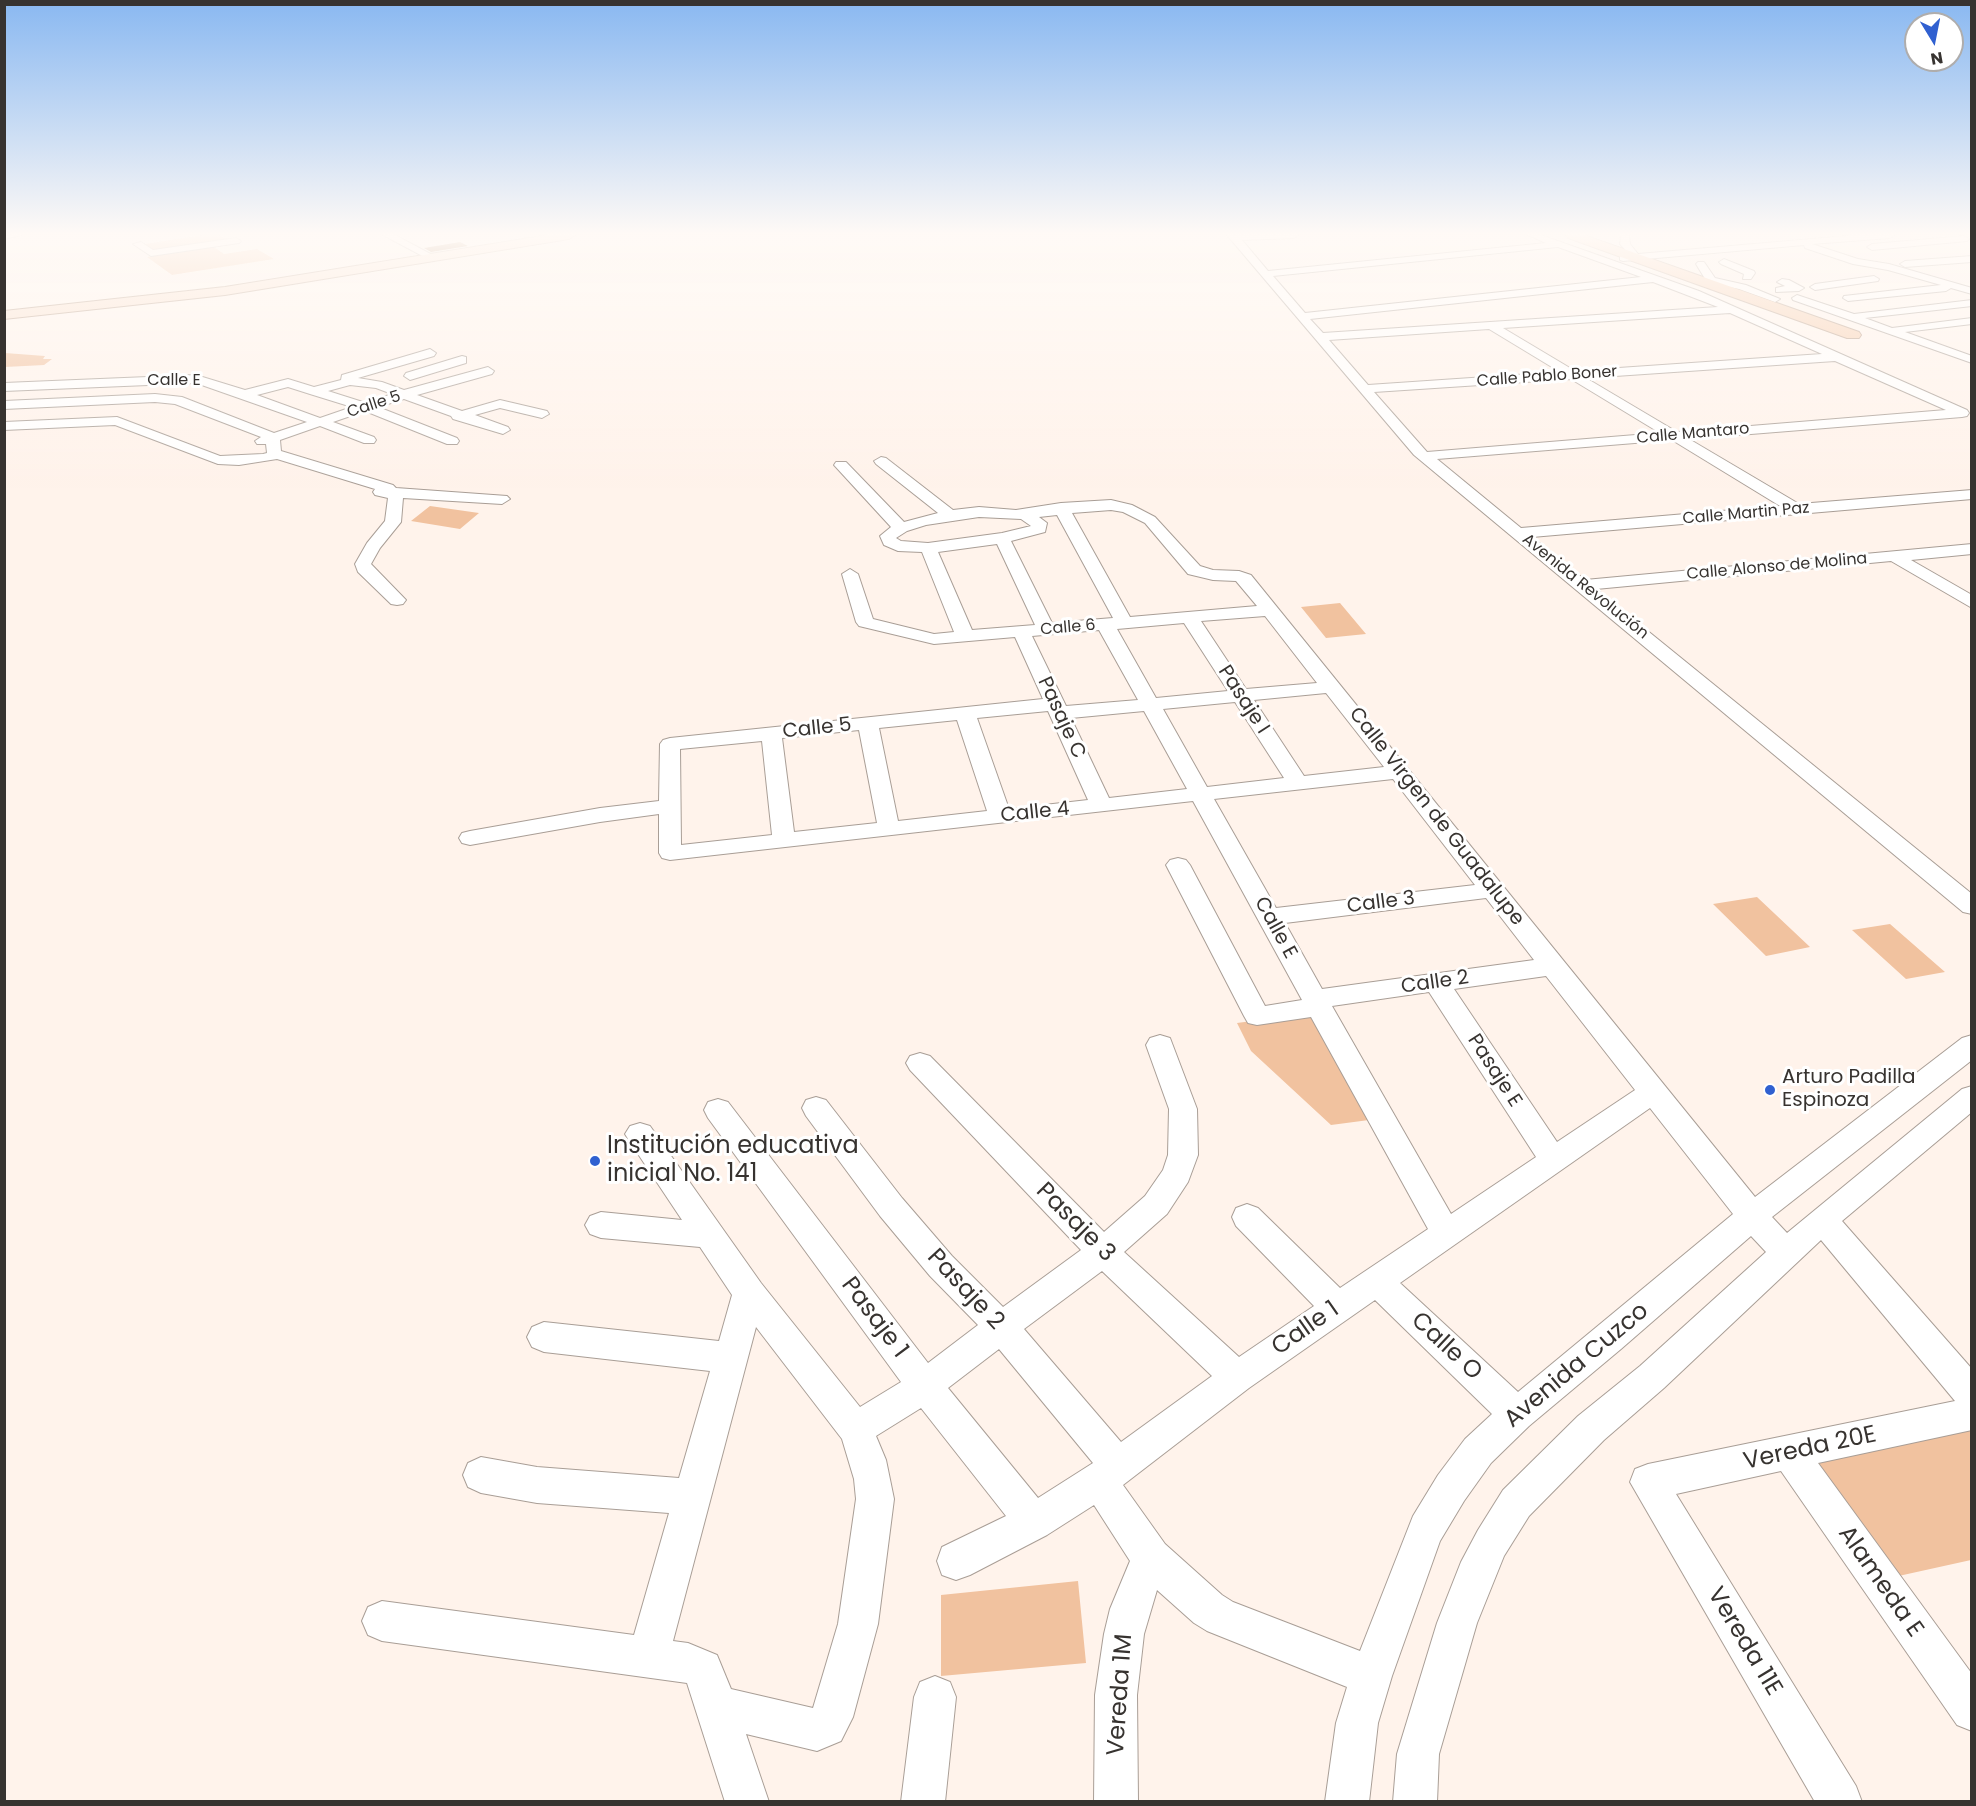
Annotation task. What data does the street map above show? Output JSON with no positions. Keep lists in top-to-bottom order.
{
  "streets": {
    "street": [
      "Calle Pablo Boner",
      "Calle E",
      "Calle 5",
      "Calle Mantaro",
      "Calle Martin Paz",
      "Calle Alonso de Molina",
      "Avenida Revolución",
      "Calle 6",
      "Pasaje I",
      "Pasaje C",
      "Calle 4",
      "Calle Virgen de Guadalupe",
      "Calle 3",
      "Calle 2",
      "Pasaje E",
      "Pasaje 3",
      "Pasaje 2",
      "Pasaje 1",
      "Calle 1",
      "Calle O",
      "Avenida Cuzco",
      "Vereda 20E",
      "Alameda E",
      "Vereda 11E",
      "Vereda 1M"
    ]
  },
  "crossings": [
    ["Calle Pablo Boner", "Avenida Revolución"],
    ["Calle E", "Calle 5"],
    ["Calle E", "Calle 6"],
    ["Calle E", "Calle 4"],
    ["Calle E", "Calle Virgen de Guadalupe"],
    ["Calle E", "Calle 3"],
    ["Calle E", "Calle 2"],
    ["Calle E", "Calle 1"],
    ["Calle 5", "Pasaje I"],
    ["Calle 5", "Pasaje C"],
    ["Calle 5", "Calle 4"],
    ["Calle 5", "Calle Virgen de Guadalupe"],
    ["Calle Mantaro", "Avenida Revolución"],
    ["Calle Martin Paz", "Avenida Revolución"],
    ["Calle Alonso de Molina", "Avenida Revolución"],
    ["Calle 6", "Pasaje I"],
    ["Calle 6", "Pasaje C"],
    ["Calle 6", "Calle Virgen de Guadalupe"],
    ["Pasaje I", "Calle 4"],
    ["Pasaje C", "Calle 4"],
    ["Calle 4", "Calle Virgen de Guadalupe"],
    ["Calle Virgen de Guadalupe", "Calle 3"],
    ["Calle Virgen de Guadalupe", "Calle 2"],
    ["Calle Virgen de Guadalupe", "Calle 1"],
    ["Calle Virgen de Guadalupe", "Avenida Cuzco"],
    ["Calle 2", "Pasaje E"],
    ["Pasaje E", "Calle 1"],
    ["Pasaje 3", "Calle 1"],
    ["Pasaje 2", "Calle 1"],
    ["Pasaje 2", "Avenida Cuzco"],
    ["Pasaje 2", "Vereda 1M"],
    ["Pasaje 1", "Calle 1"],
    ["Calle 1", "Calle O"],
    ["Calle O", "Avenida Cuzco"],
    ["Vereda 20E", "Alameda E"],
    ["Vereda 20E", "Vereda 11E"]
  ],
  "places": ["Arturo Padilla Espinoza", "Institución educativa inicial No. 141"],
  "north": "bottom"
}
